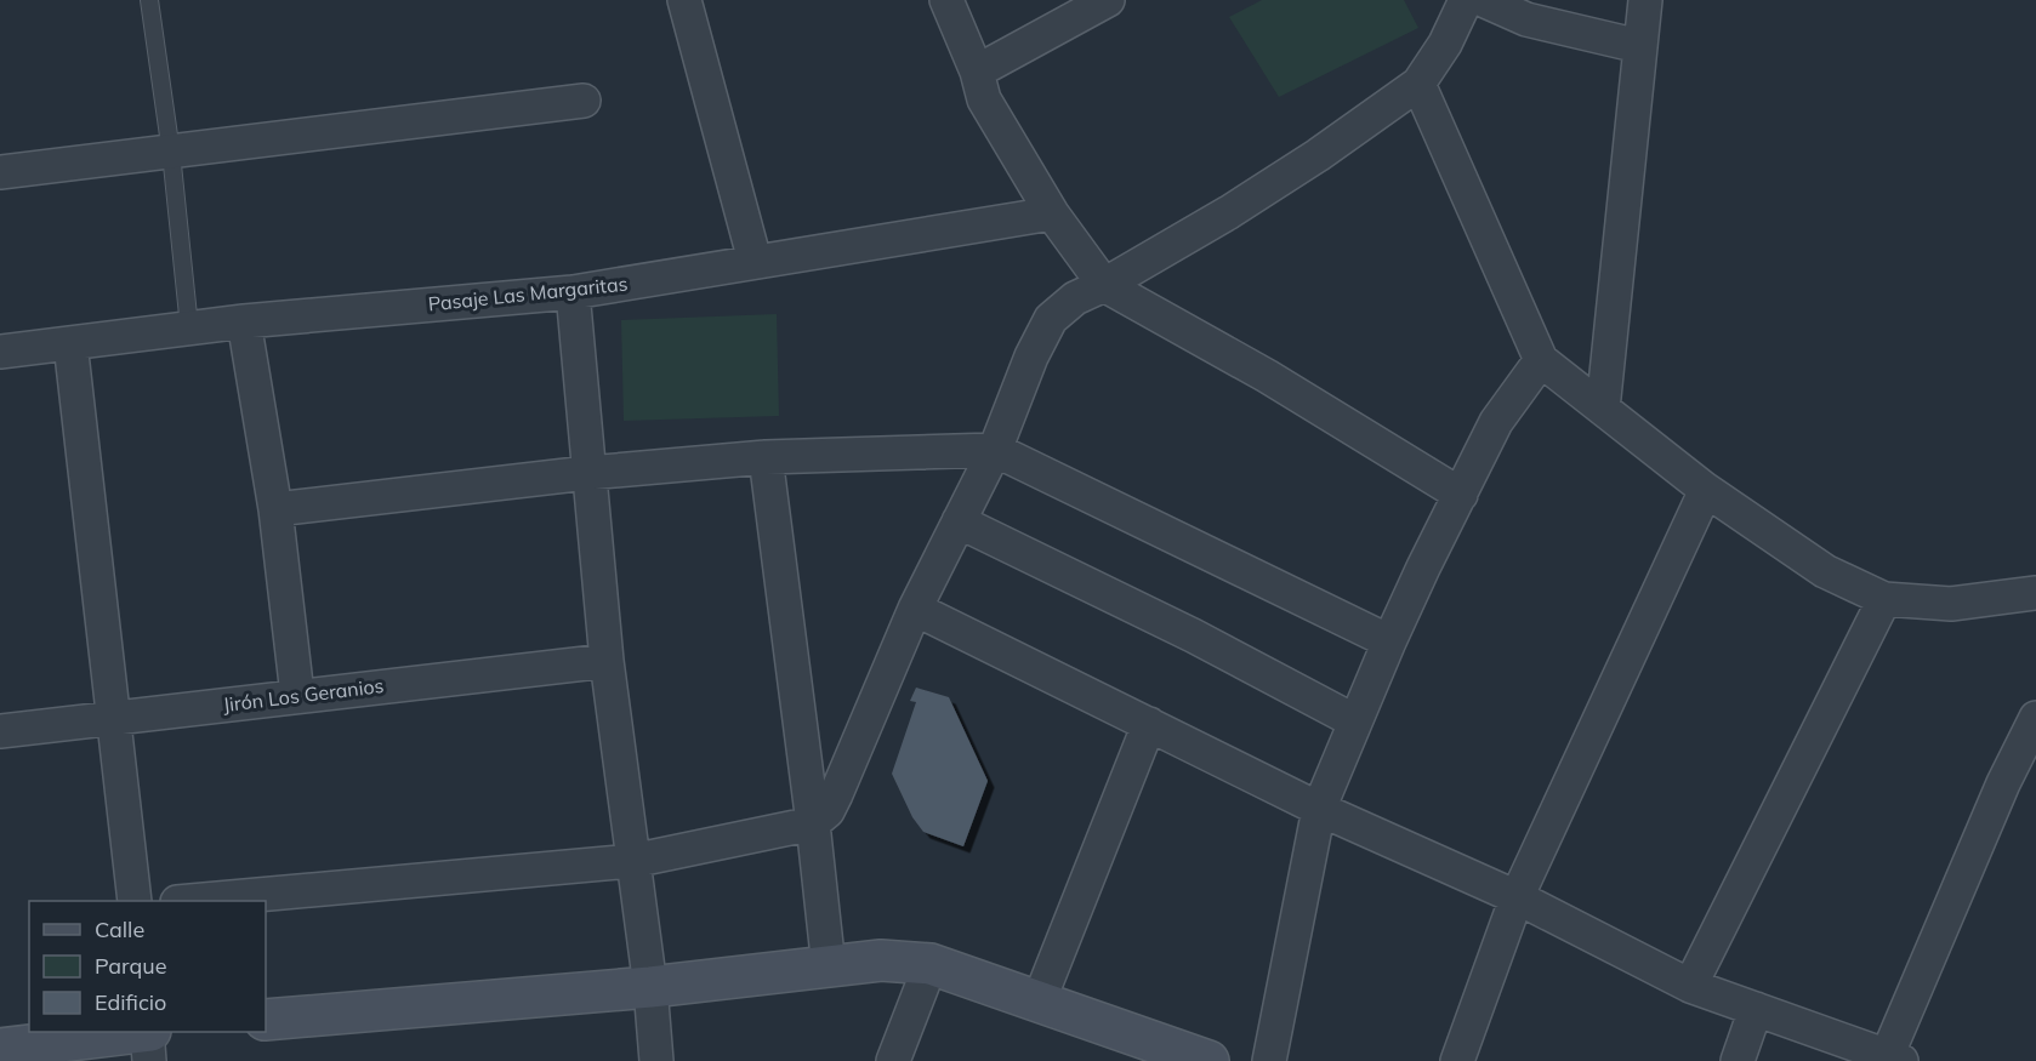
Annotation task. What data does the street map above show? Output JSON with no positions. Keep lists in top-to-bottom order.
{
  "streets": {
    "street": ["Pasaje Las Margaritas", "Jirón Los Geranios"]
  },
  "legend": ["Calle", "Parque", "Edificio"]
}
